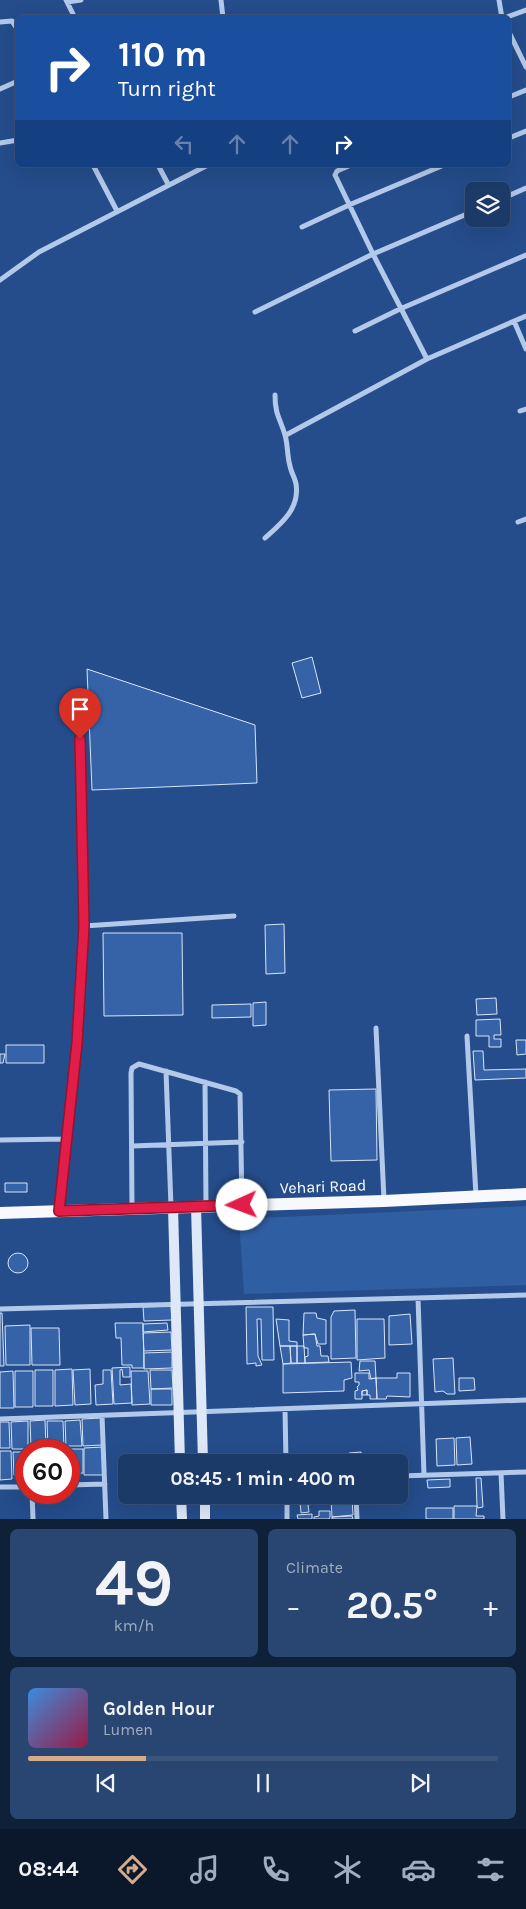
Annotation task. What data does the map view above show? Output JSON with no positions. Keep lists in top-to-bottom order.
{
  "streets": {
    "main road": ["Vehari Road"]
  },
  "page": {
    "turn": ["110 m", "Turn right"],
    "limit": "60",
    "trip": "08:45 · 1 min · 400 m",
    "tile": [
      ["49", "km/h"],
      "Climate"
    ],
    "heat": ["−", "20.5°", "+"],
    "song": ["Golden Hour", "Lumen"],
    "tabs": "08:44"
  }
}
